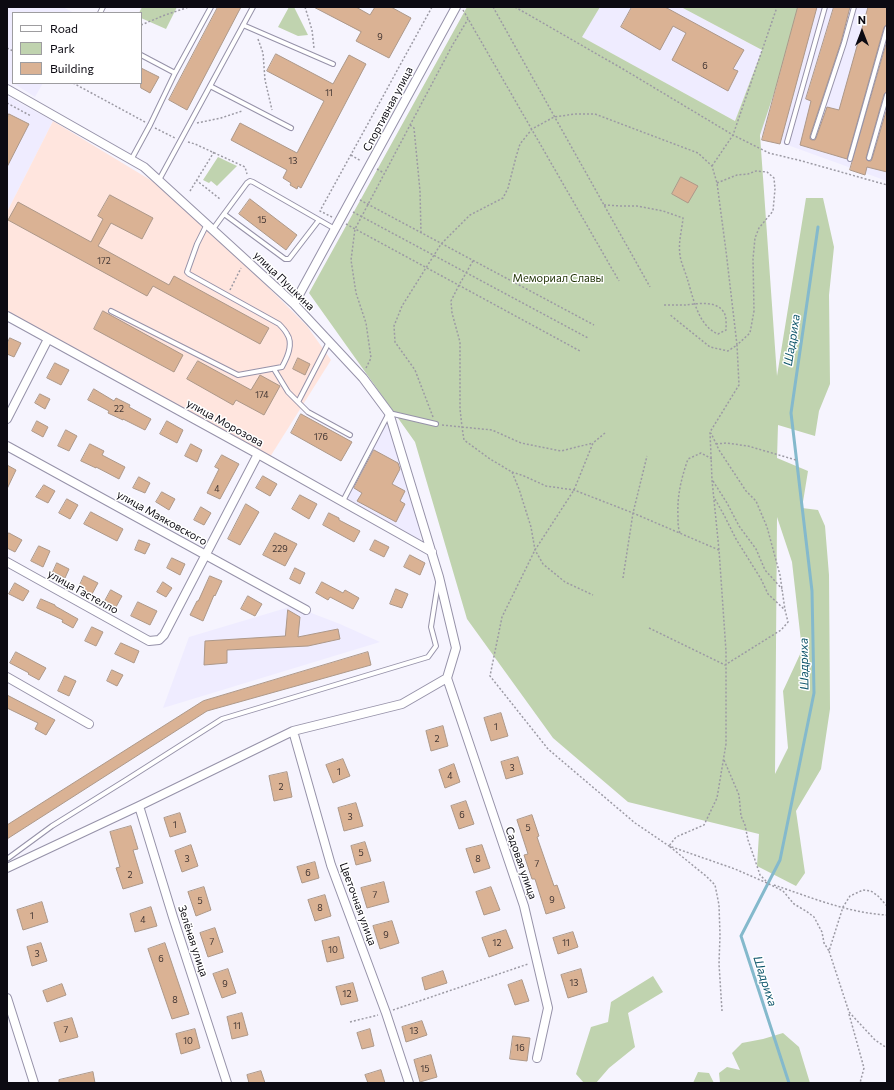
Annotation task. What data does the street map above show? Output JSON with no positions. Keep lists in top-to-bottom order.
{
  "streets": {
    "street": [
      "Спортивная улица",
      "улица Пушкина",
      "улица Морозова",
      "улица Маяковского",
      "улица Гастелло",
      "Садовая улица",
      "Цветочная улица",
      "Зелёная улица"
    ]
  },
  "crossings": [
    ["Спортивная улица", "улица Пушкина"],
    ["улица Пушкина", "улица Морозова"],
    ["улица Пушкина", "Садовая улица"],
    ["улица Маяковского", "улица Гастелло"]
  ],
  "water": ["Шадриха"],
  "parks": ["Мемориал Славы"],
  "house_numbers": [
    "9",
    "6",
    "11",
    "13",
    "15",
    "172",
    "174",
    "22",
    "176",
    "4",
    "229",
    "1",
    "2",
    "3",
    "1",
    "4",
    "2",
    "6",
    "3",
    "1",
    "5",
    "5",
    "3",
    "8",
    "7",
    "6",
    "2",
    "7",
    "9",
    "5",
    "8",
    "1",
    "4",
    "9",
    "7",
    "12",
    "11",
    "10",
    "3",
    "6",
    "13",
    "9",
    "12",
    "8",
    "11",
    "7",
    "13",
    "10",
    "16",
    "15"
  ],
  "legend": ["Road", "Park", "Building"],
  "north": "top"
}
